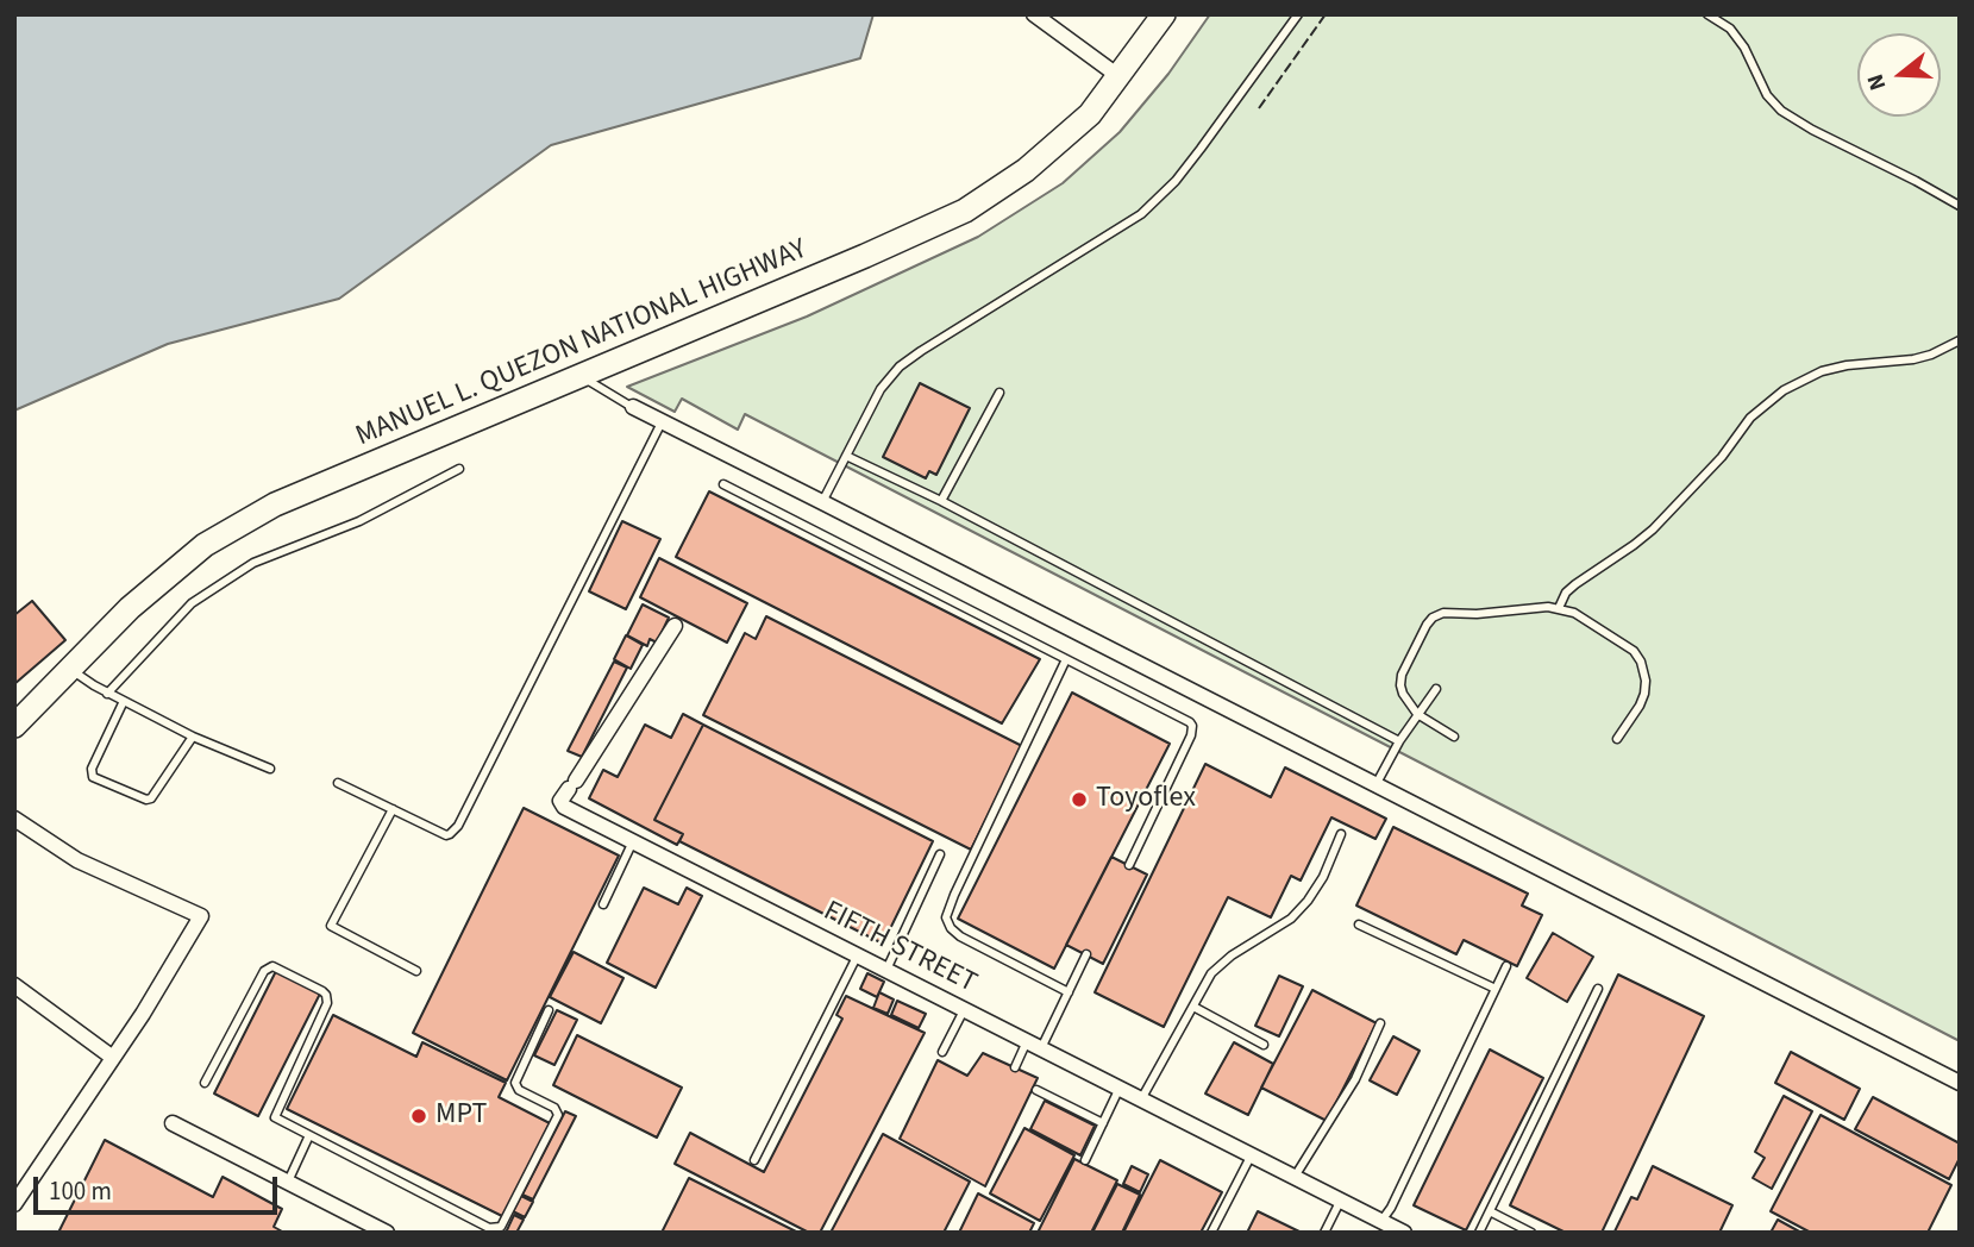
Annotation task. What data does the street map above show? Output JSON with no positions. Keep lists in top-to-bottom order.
{
  "streets": {
    "main road": ["MANUEL L. QUEZON NATIONAL HIGHWAY"],
    "street": ["FIFTH STREET"]
  },
  "places": ["Toyoflex", "MPT"],
  "scale_bar": "100 m",
  "north": "left"
}
